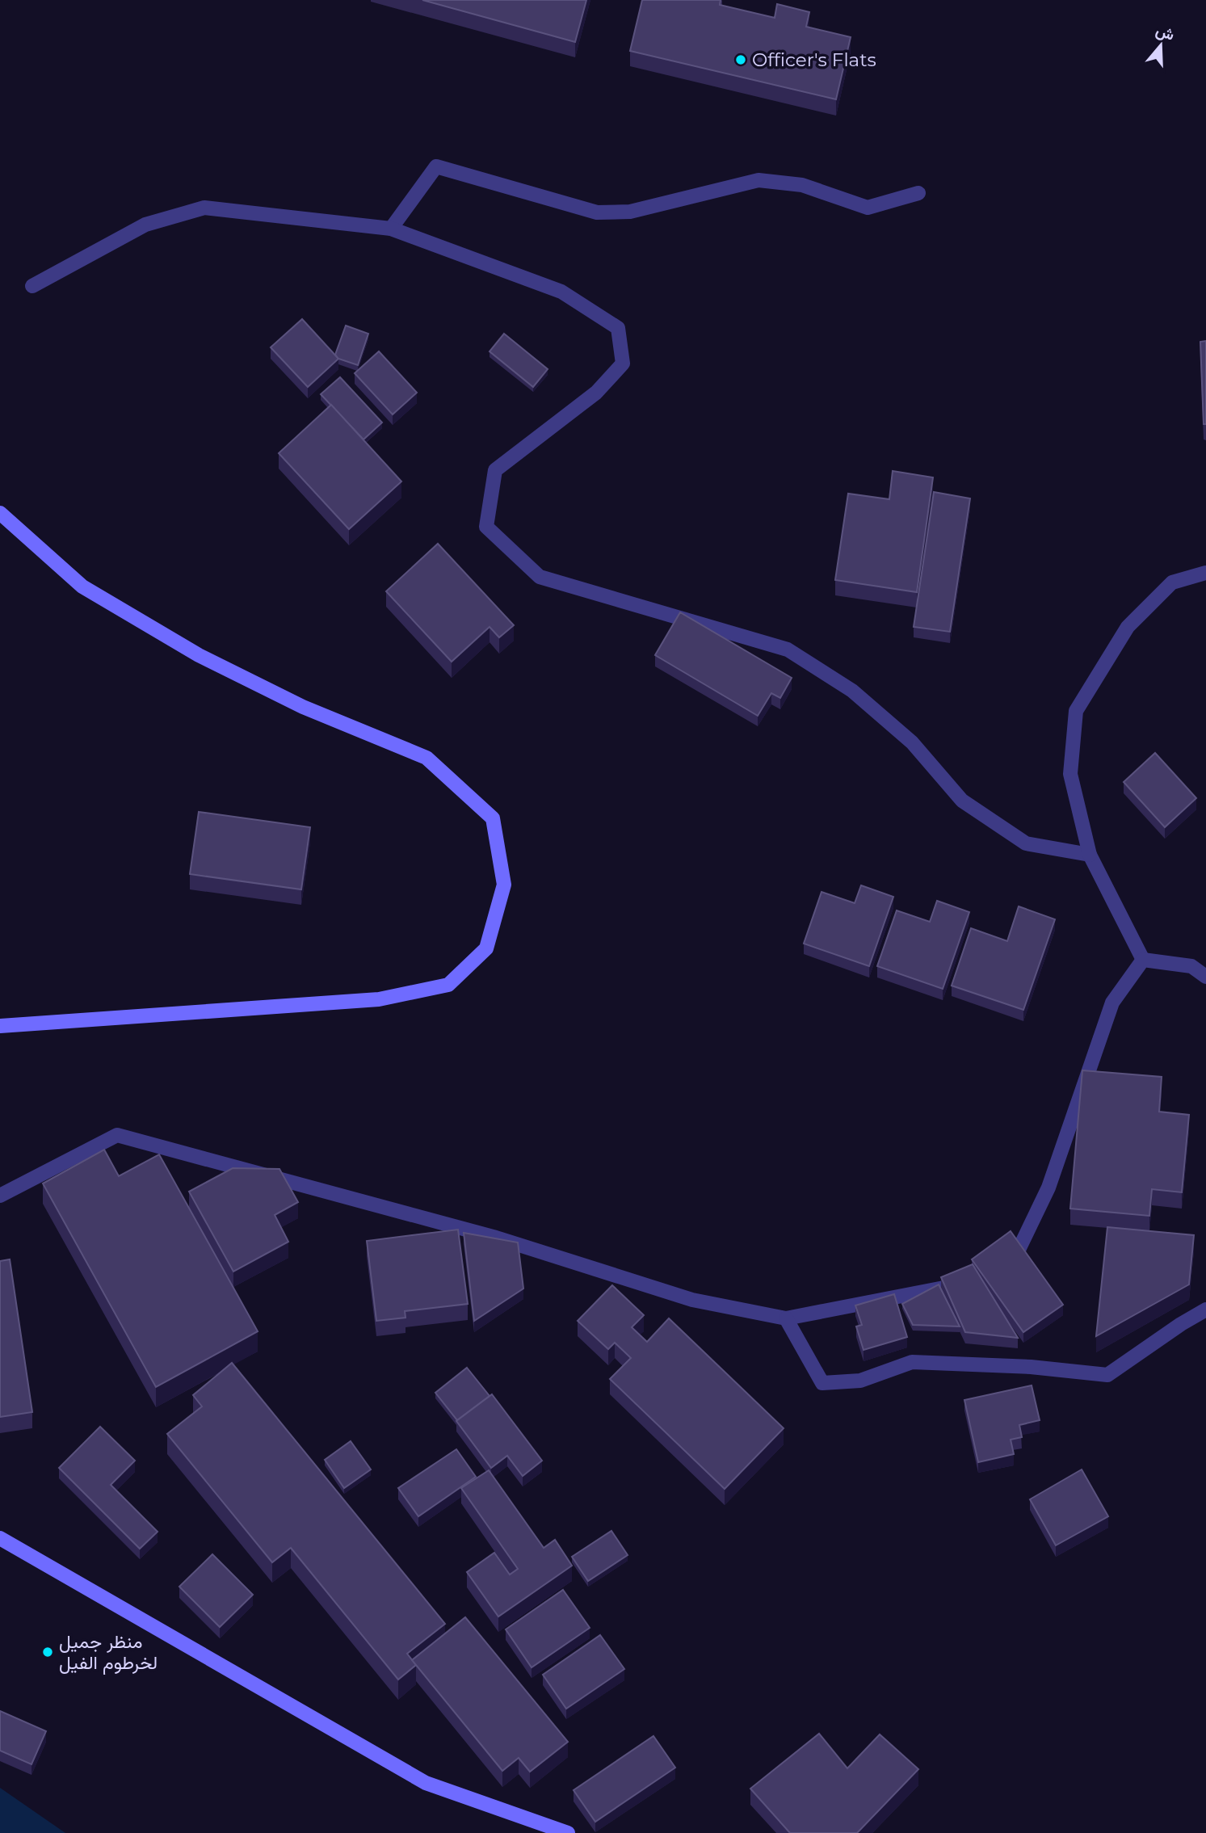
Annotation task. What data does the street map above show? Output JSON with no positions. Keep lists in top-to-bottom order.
{
  "places": ["Officer's Flats", "منظر جميل لخرطوم الفيل"],
  "north": "top"
}
